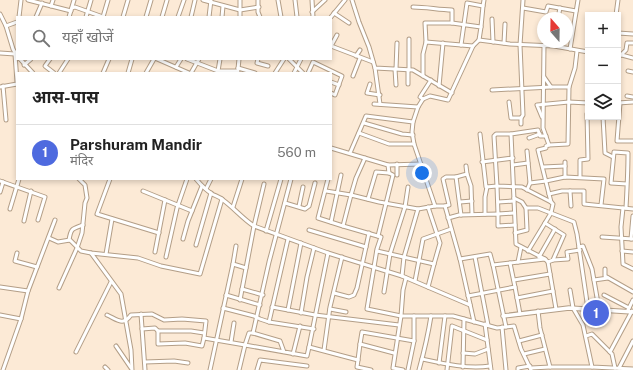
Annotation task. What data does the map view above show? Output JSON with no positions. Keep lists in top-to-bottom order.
{
  "north": "top",
  "page": {
    "map_buttons": ["+", "−"],
    "search": "यहाँ खोजें",
    "heading": "आस-पास",
    "list": [
      {
        "mark": "1",
        "name": "Parshuram Mandir",
        "note": "मंदिर",
        "value": "560 m"
      }
    ],
    "pins": "1"
  }
}
